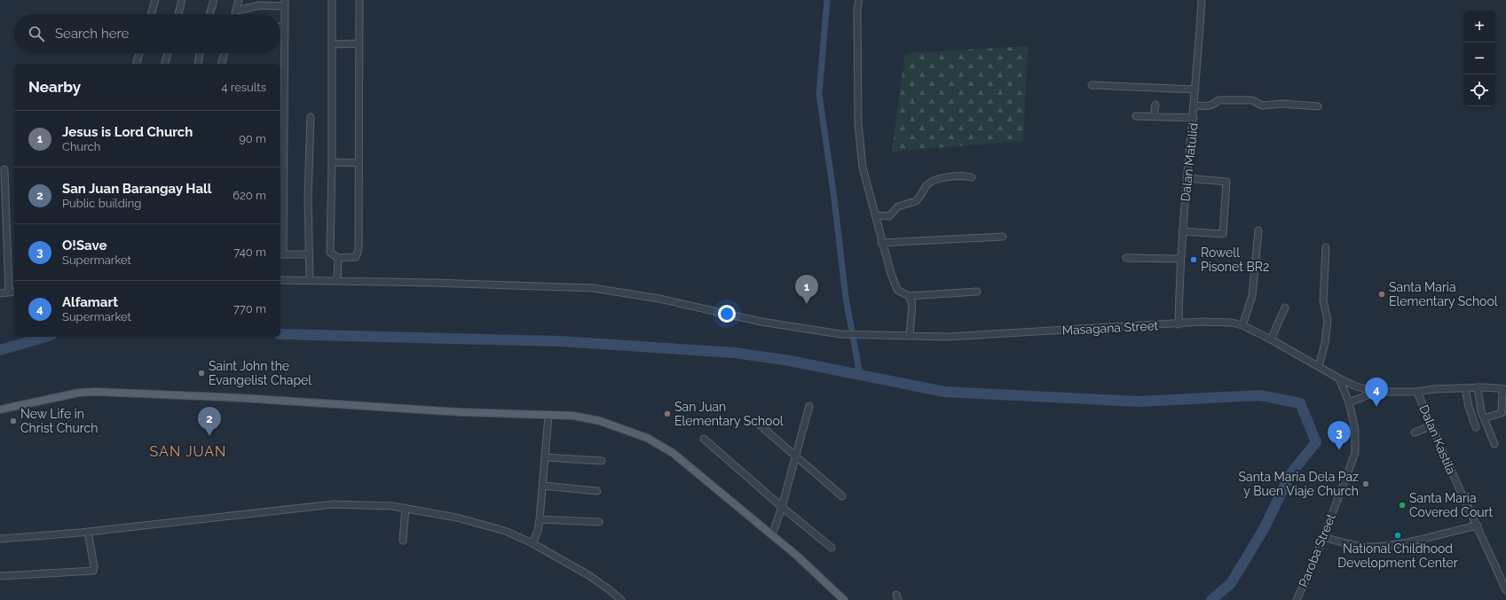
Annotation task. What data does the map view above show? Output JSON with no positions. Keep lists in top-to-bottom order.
{
  "streets": {
    "street": [
      "Dalan Matulid",
      "Masagana Street",
      "Dalan Kastila",
      "Paroba Street"
    ]
  },
  "crossings": [
    ["Dalan Matulid", "Masagana Street"],
    ["Masagana Street", "Paroba Street"]
  ],
  "districts": ["SAN JUAN"],
  "places": [
    "Rowell Pisonet BR2",
    "Santa Maria Elementary School",
    "Saint John the Evangelist Chapel",
    "San Juan Elementary School",
    "New Life in Christ Church",
    "Santa Maria Dela Paz y Buen Viaje Church",
    "Santa Maria Covered Court",
    "National Childhood Development Center"
  ],
  "page": {
    "map_buttons": ["+", "−"],
    "search": "Search here",
    "heading": ["Nearby", "4 results"],
    "list": [
      {
        "mark": "1",
        "name": "Jesus is Lord Church",
        "note": "Church",
        "value": "90 m"
      },
      {
        "mark": "2",
        "name": "San Juan Barangay Hall",
        "note": "Public building",
        "value": "620 m"
      },
      {
        "mark": "3",
        "name": "O!Save",
        "note": "Supermarket",
        "value": "740 m"
      },
      {
        "mark": "4",
        "name": "Alfamart",
        "note": "Supermarket",
        "value": "770 m"
      }
    ],
    "pins": [
      "1",
      "4",
      "2",
      "3"
    ]
  }
}
